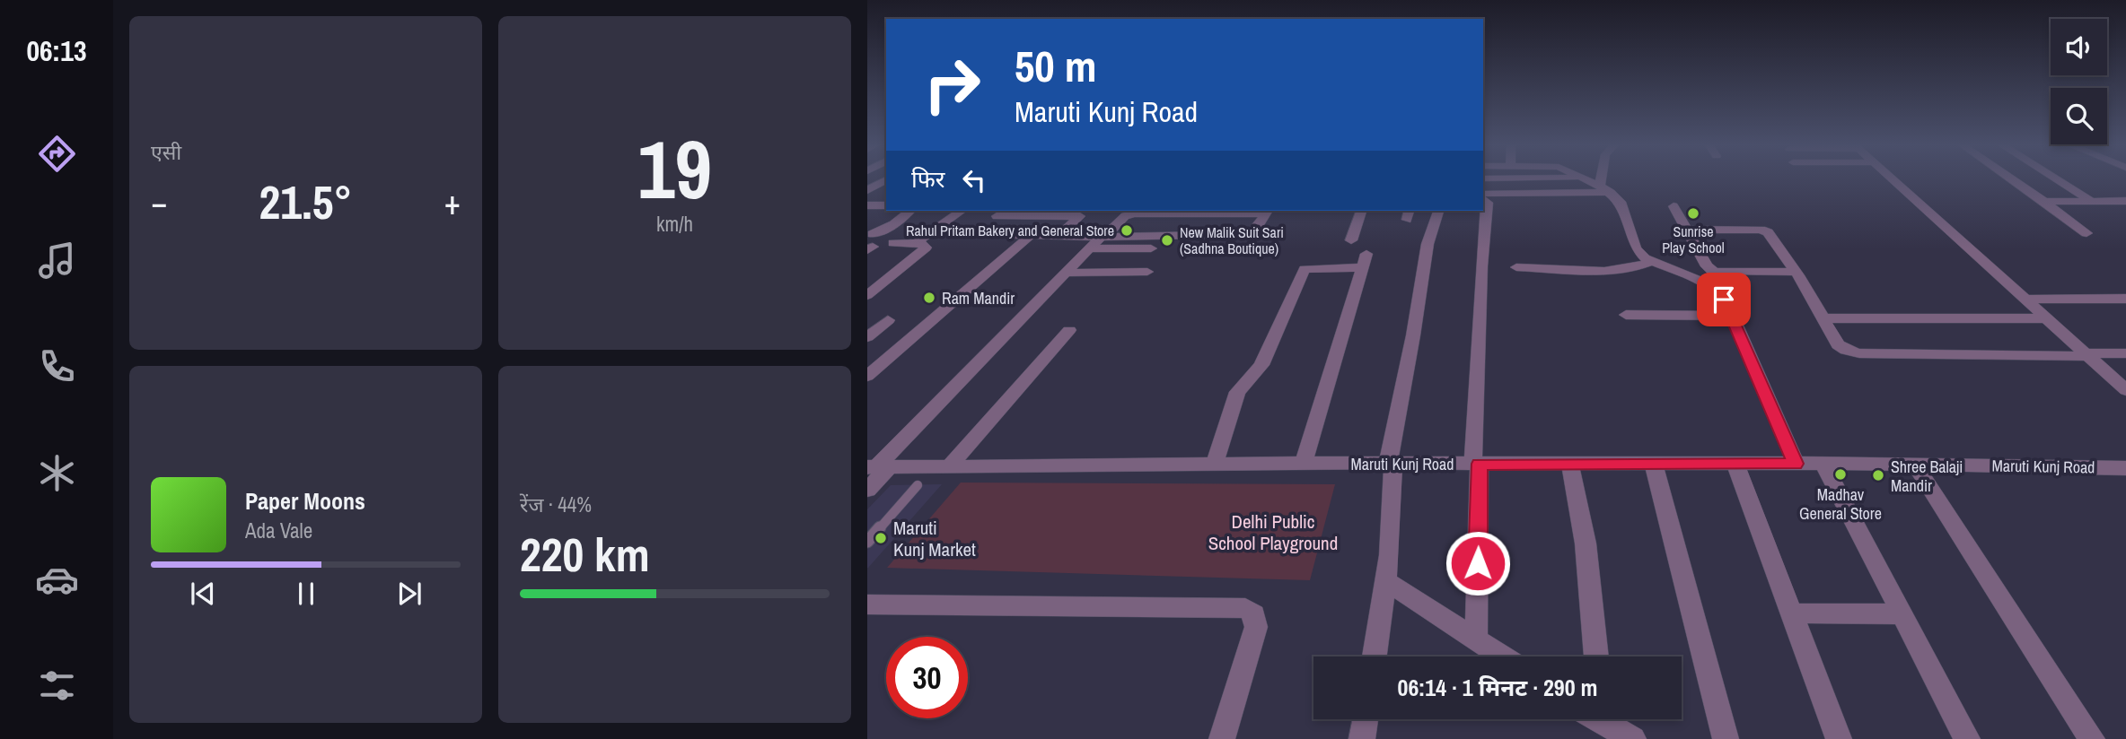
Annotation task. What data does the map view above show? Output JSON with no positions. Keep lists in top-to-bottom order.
{
  "streets": {
    "street": ["Maruti Kunj Road"]
  },
  "parks": ["Delhi Public School Playground"],
  "places": [
    "Sunrise Play School",
    "Rahul Pritam Bakery and General Store",
    "New Malik Suit Sari (Sadhna Boutique)",
    "Ram Mandir",
    "Madhav General Store",
    "Shree Balaji Mandir",
    "Maruti Kunj Market"
  ],
  "page": {
    "tabs": "06:13",
    "tile": [
      "एसी",
      ["19", "km/h"],
      ["रेंज · 44%", "220 km"]
    ],
    "turn": ["50 m", "Maruti Kunj Road"],
    "then": "फिर",
    "heat": ["−", "21.5°", "+"],
    "song": ["Paper Moons", "Ada Vale"],
    "limit": "30",
    "trip": "06:14 · 1 मिनट · 290 m"
  }
}
